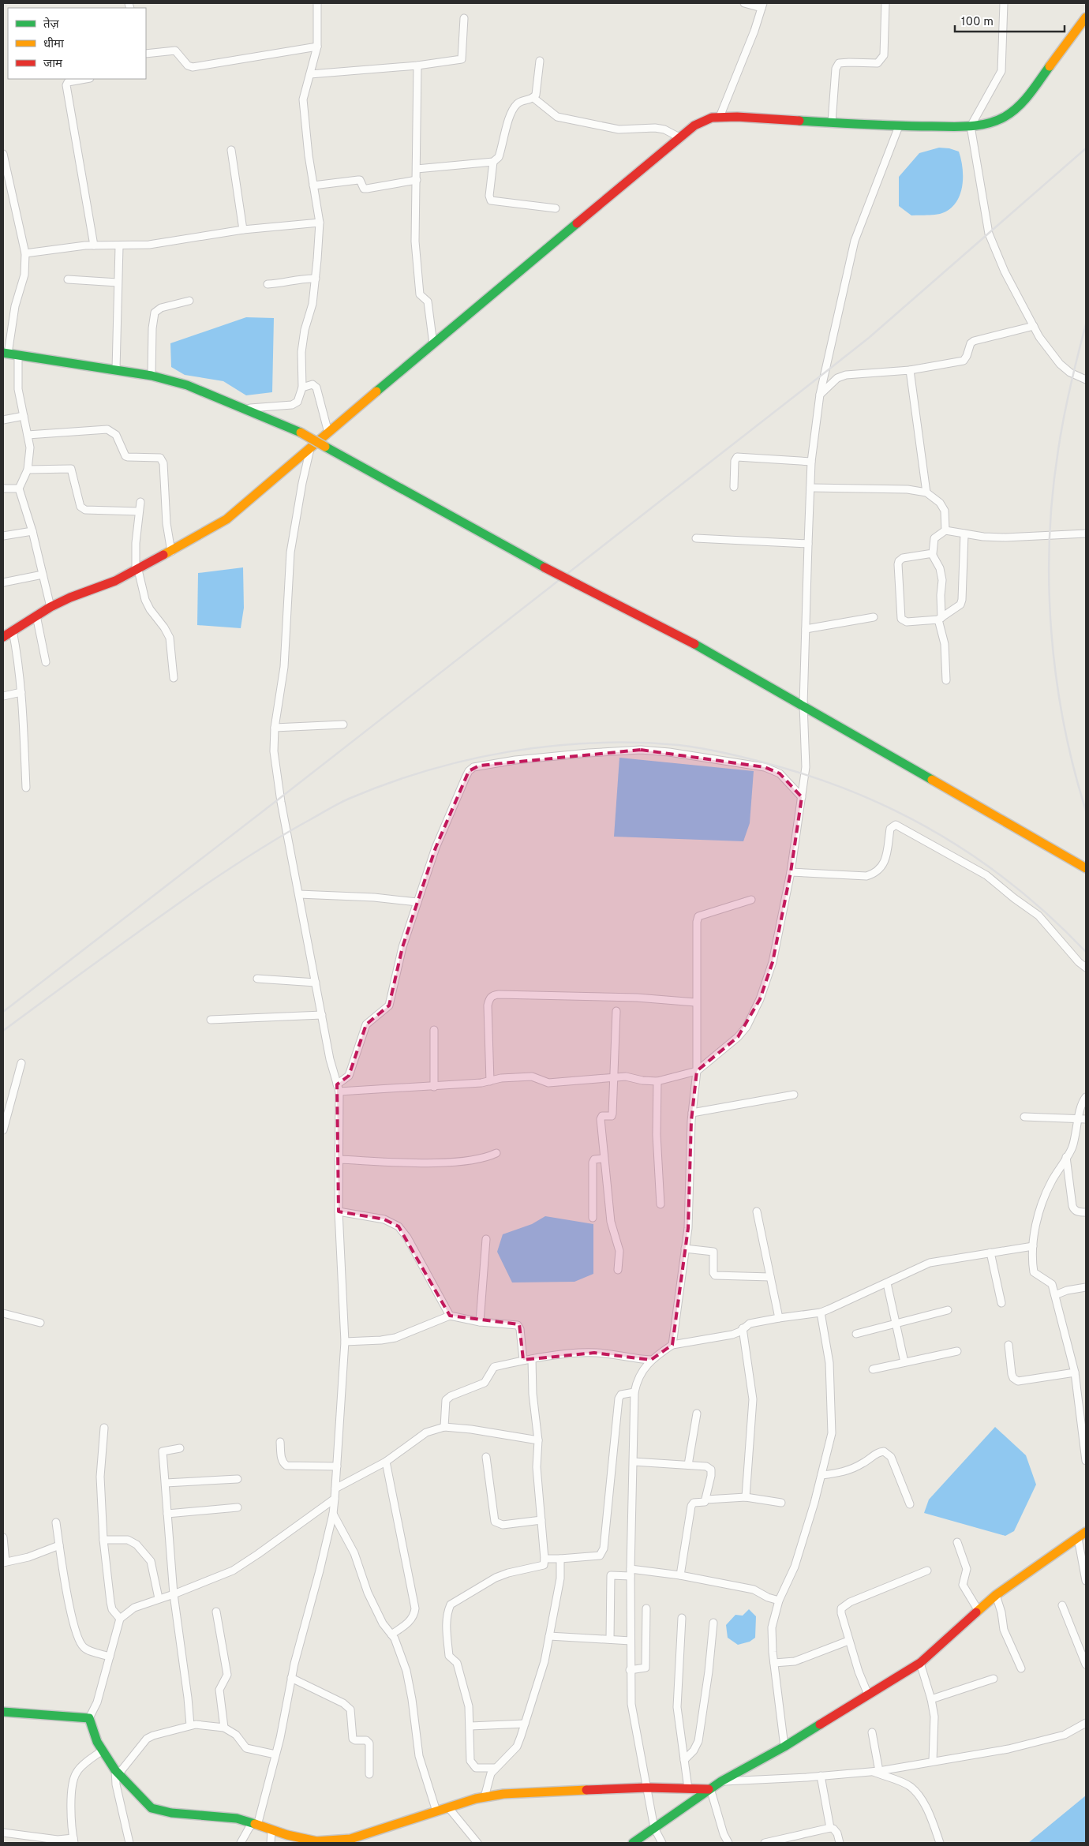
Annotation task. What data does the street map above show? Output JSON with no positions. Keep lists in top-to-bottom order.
{
  "legend": ["तेज़", "धीमा", "जाम"],
  "scale_bar": "100 m"
}
